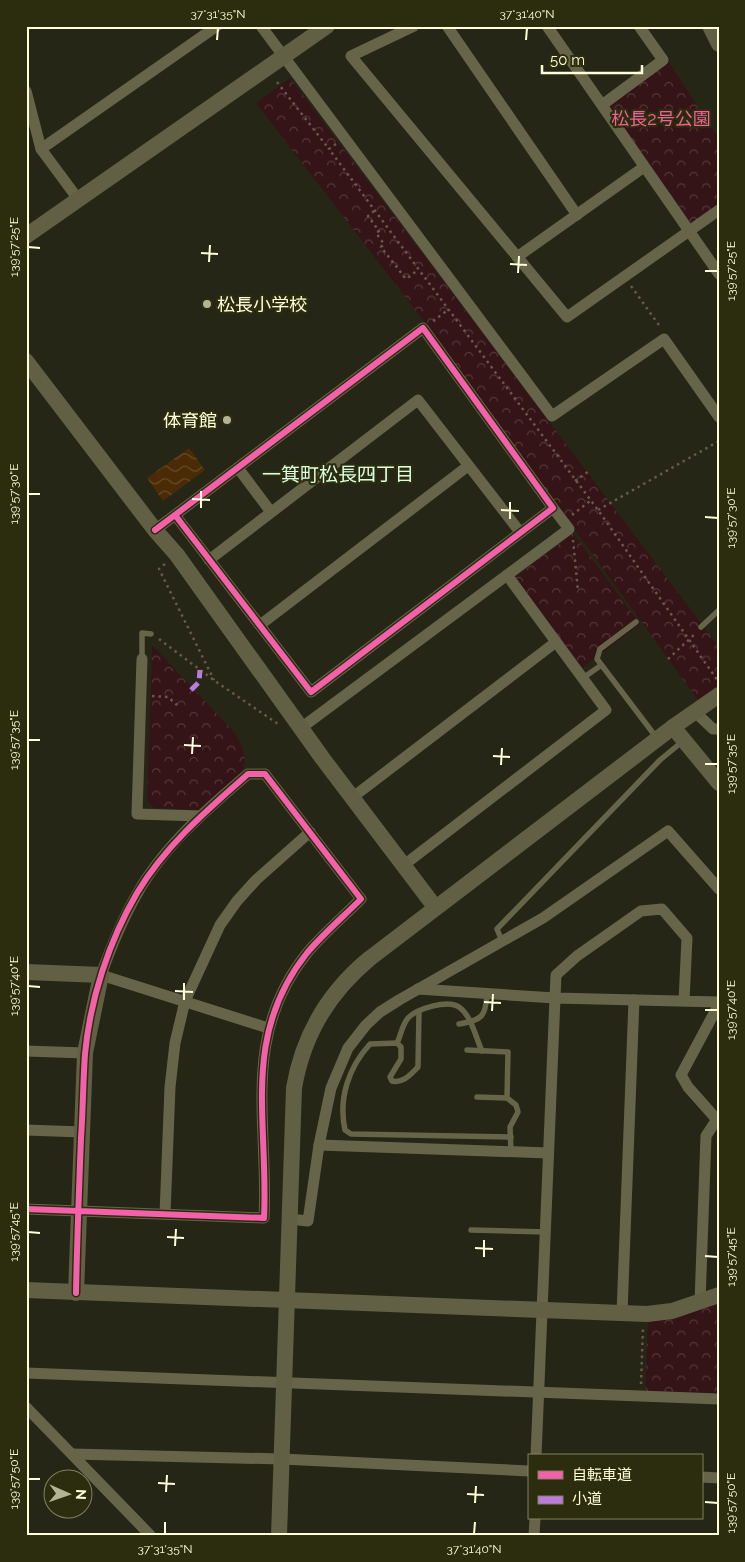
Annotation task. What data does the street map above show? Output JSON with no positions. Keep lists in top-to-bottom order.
{
  "districts": ["一箕町松長四丁目"],
  "parks": ["松長2号公園"],
  "places": ["松長小学校", "体育館"],
  "legend": ["自転車道", "小道"],
  "scale_bar": "50 m",
  "north": "right",
  "coordinates": [
    "37°31'35\"N",
    "37°31'40\"N",
    "139°57'25\"E",
    "139°57'30\"E",
    "139°57'35\"E",
    "139°57'40\"E",
    "139°57'45\"E",
    "139°57'50\"E"
  ]
}
